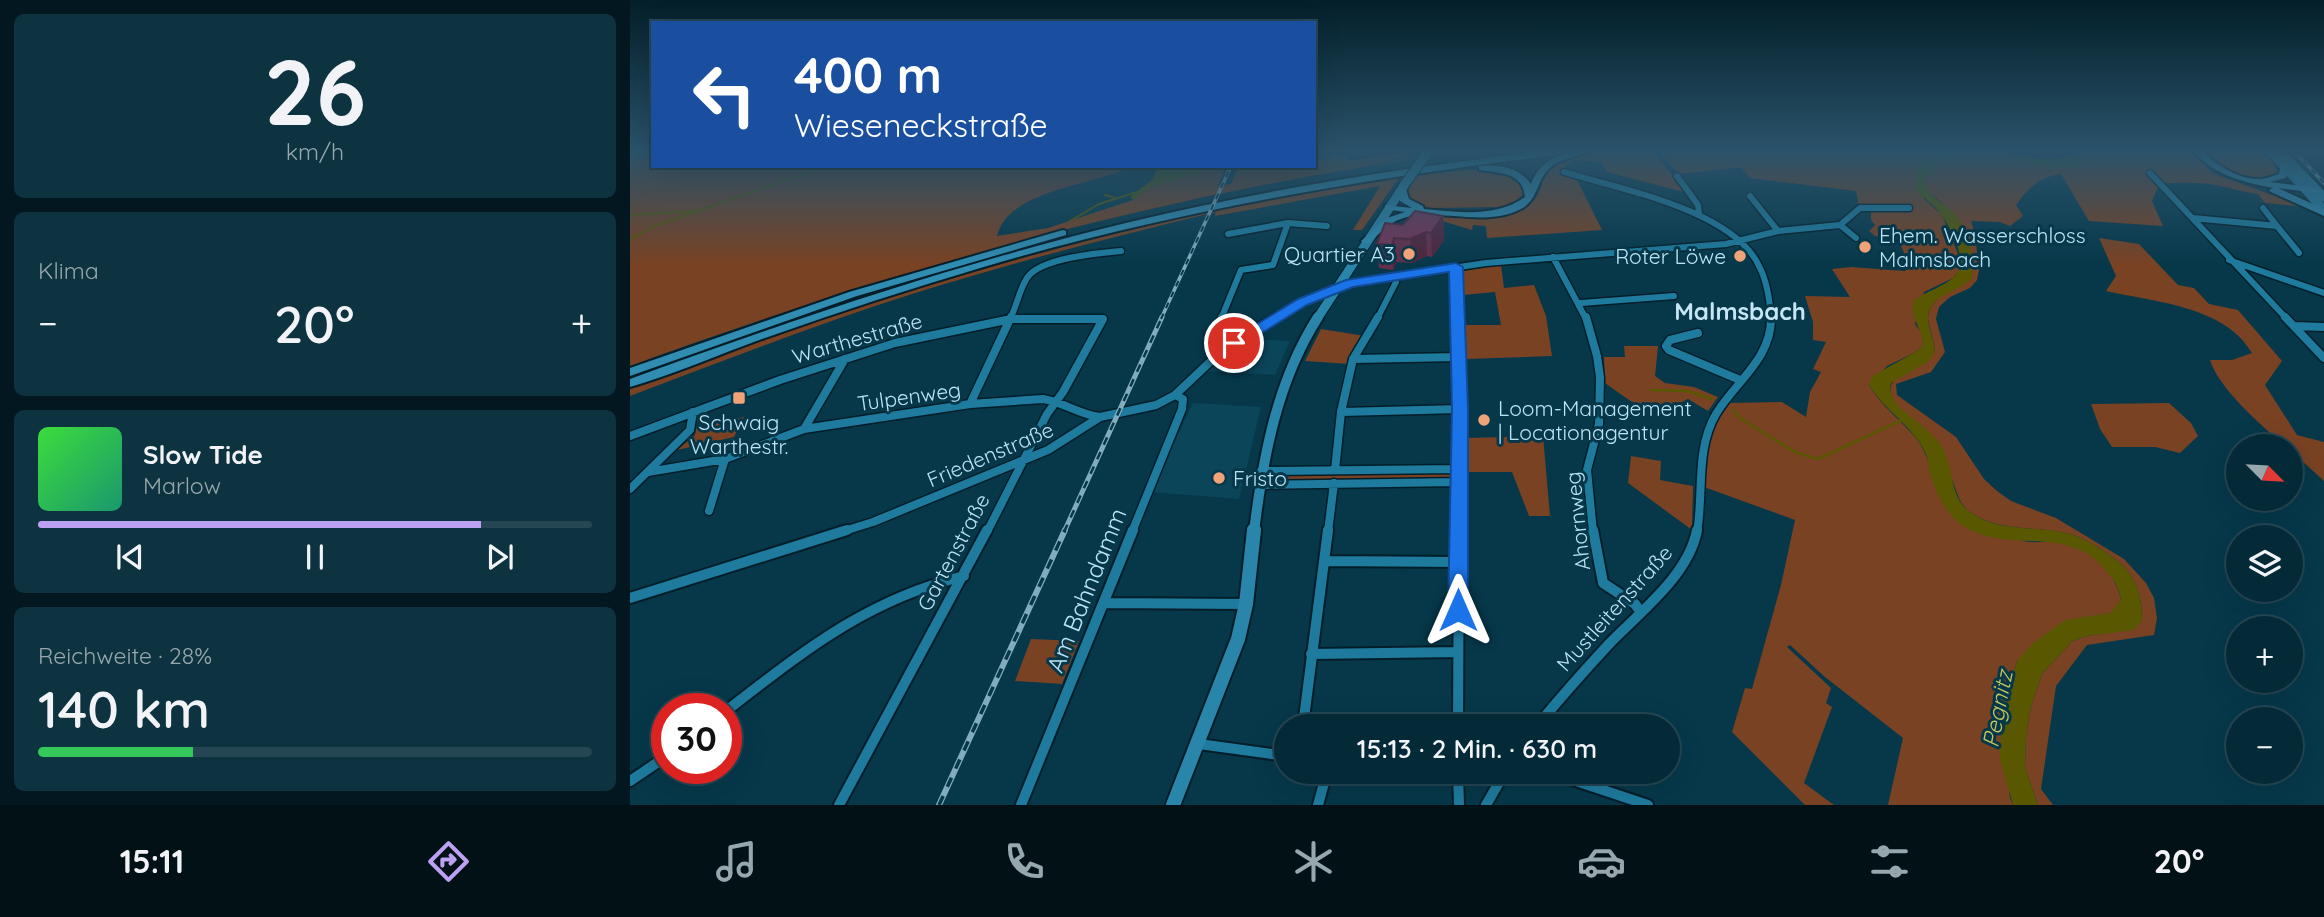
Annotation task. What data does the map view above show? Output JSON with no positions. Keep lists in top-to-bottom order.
{
  "streets": {
    "street": [
      "Warthestraße",
      "Tulpenweg",
      "Friedenstraße",
      "Ahornweg",
      "Gartenstraße",
      "Am Bahndamm",
      "Mustleitenstraße"
    ]
  },
  "crossings": [
    ["Warthestraße", "Gartenstraße"],
    ["Tulpenweg", "Friedenstraße"],
    ["Tulpenweg", "Gartenstraße"],
    ["Friedenstraße", "Ahornweg"],
    ["Friedenstraße", "Gartenstraße"],
    ["Friedenstraße", "Am Bahndamm"],
    ["Friedenstraße", "Mustleitenstraße"],
    ["Ahornweg", "Mustleitenstraße"]
  ],
  "districts": ["Malmsbach"],
  "water": ["Pegnitz"],
  "places": {
    "other": [
      "Ehem. Wasserschloss Malmsbach",
      "Quartier A3",
      "Roter Löwe",
      "Loom-Management | Locationagentur",
      "Fristo"
    ],
    "transit": ["Schwaig Warthestr."]
  },
  "north": "bottom right",
  "page": {
    "tile": [
      ["26", "km/h"],
      "Klima",
      ["Reichweite · 28%", "140 km"]
    ],
    "turn": ["400 m", "Wieseneckstraße"],
    "heat": ["−", "20°", "+"],
    "song": ["Slow Tide", "Marlow"],
    "map_buttons": ["+", "−"],
    "limit": "30",
    "trip": "15:13 · 2 Min. · 630 m",
    "tabs": ["15:11", "20°"]
  }
}
